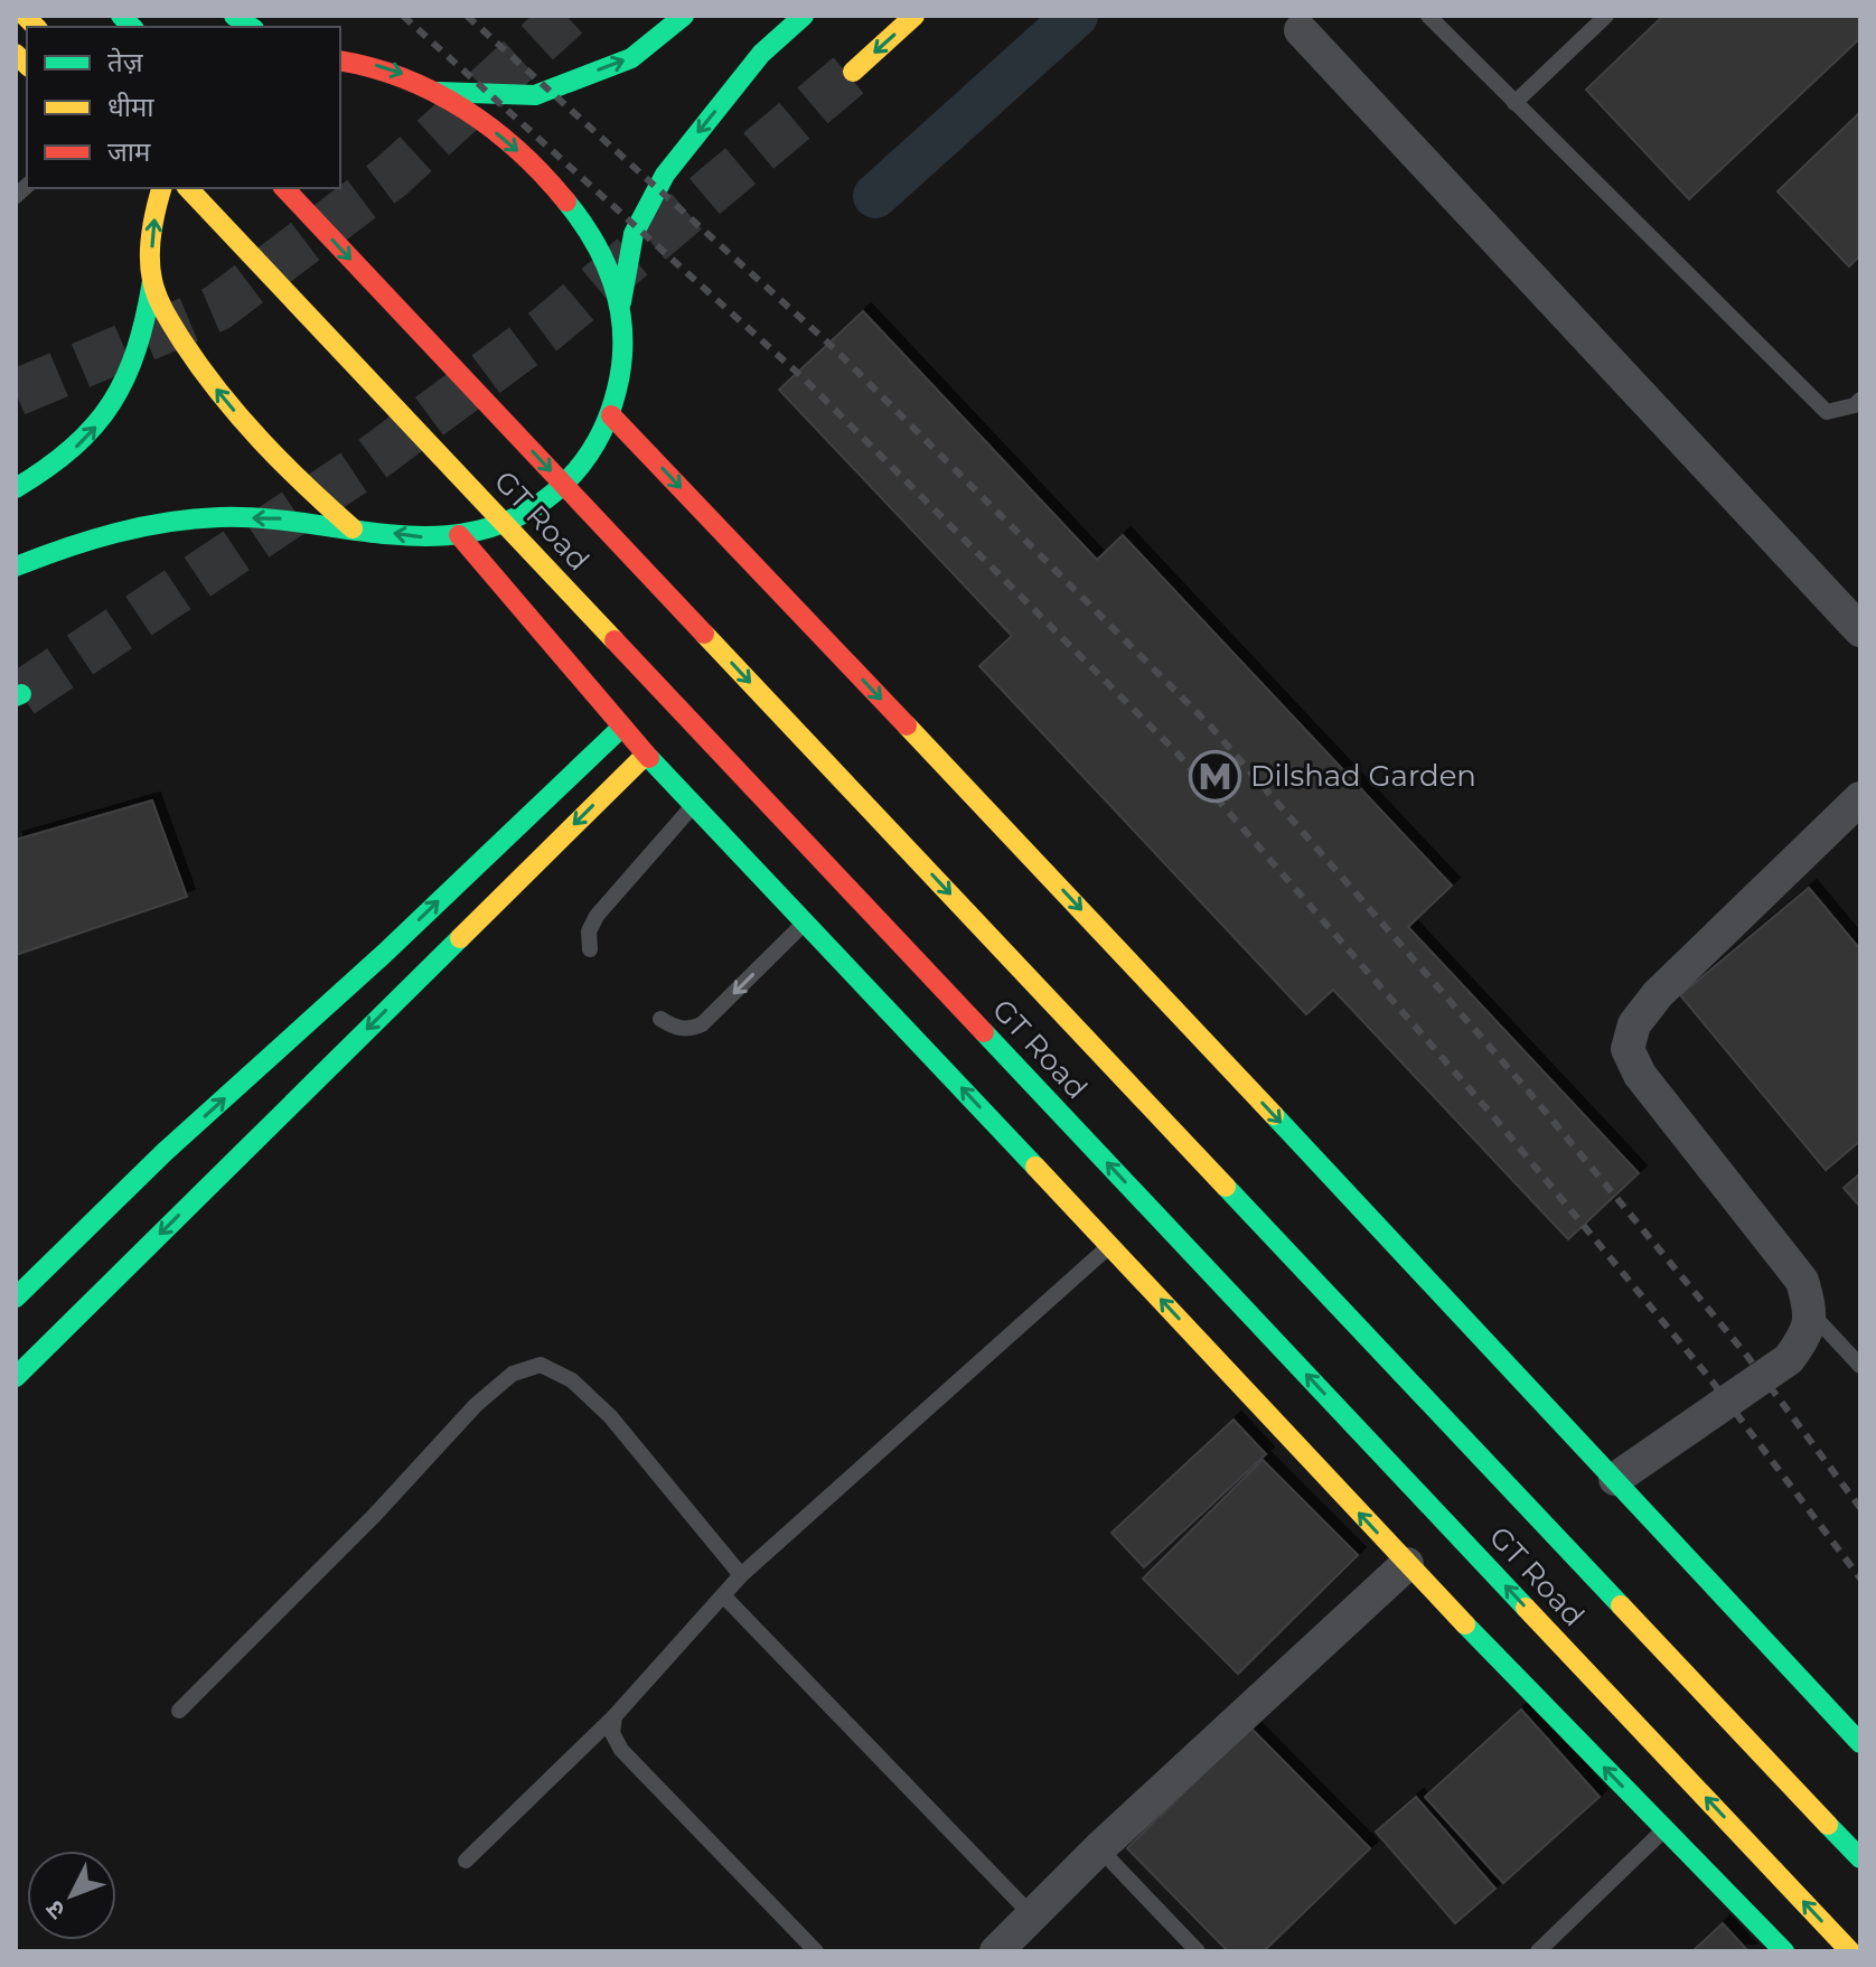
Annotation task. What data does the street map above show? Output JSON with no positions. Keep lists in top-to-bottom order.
{
  "streets": {
    "main road": ["GT Road"]
  },
  "places": {
    "metro station": ["Dilshad Garden"]
  },
  "legend": ["तेज़", "धीमा", "जाम"],
  "north": "bottom left"
}
